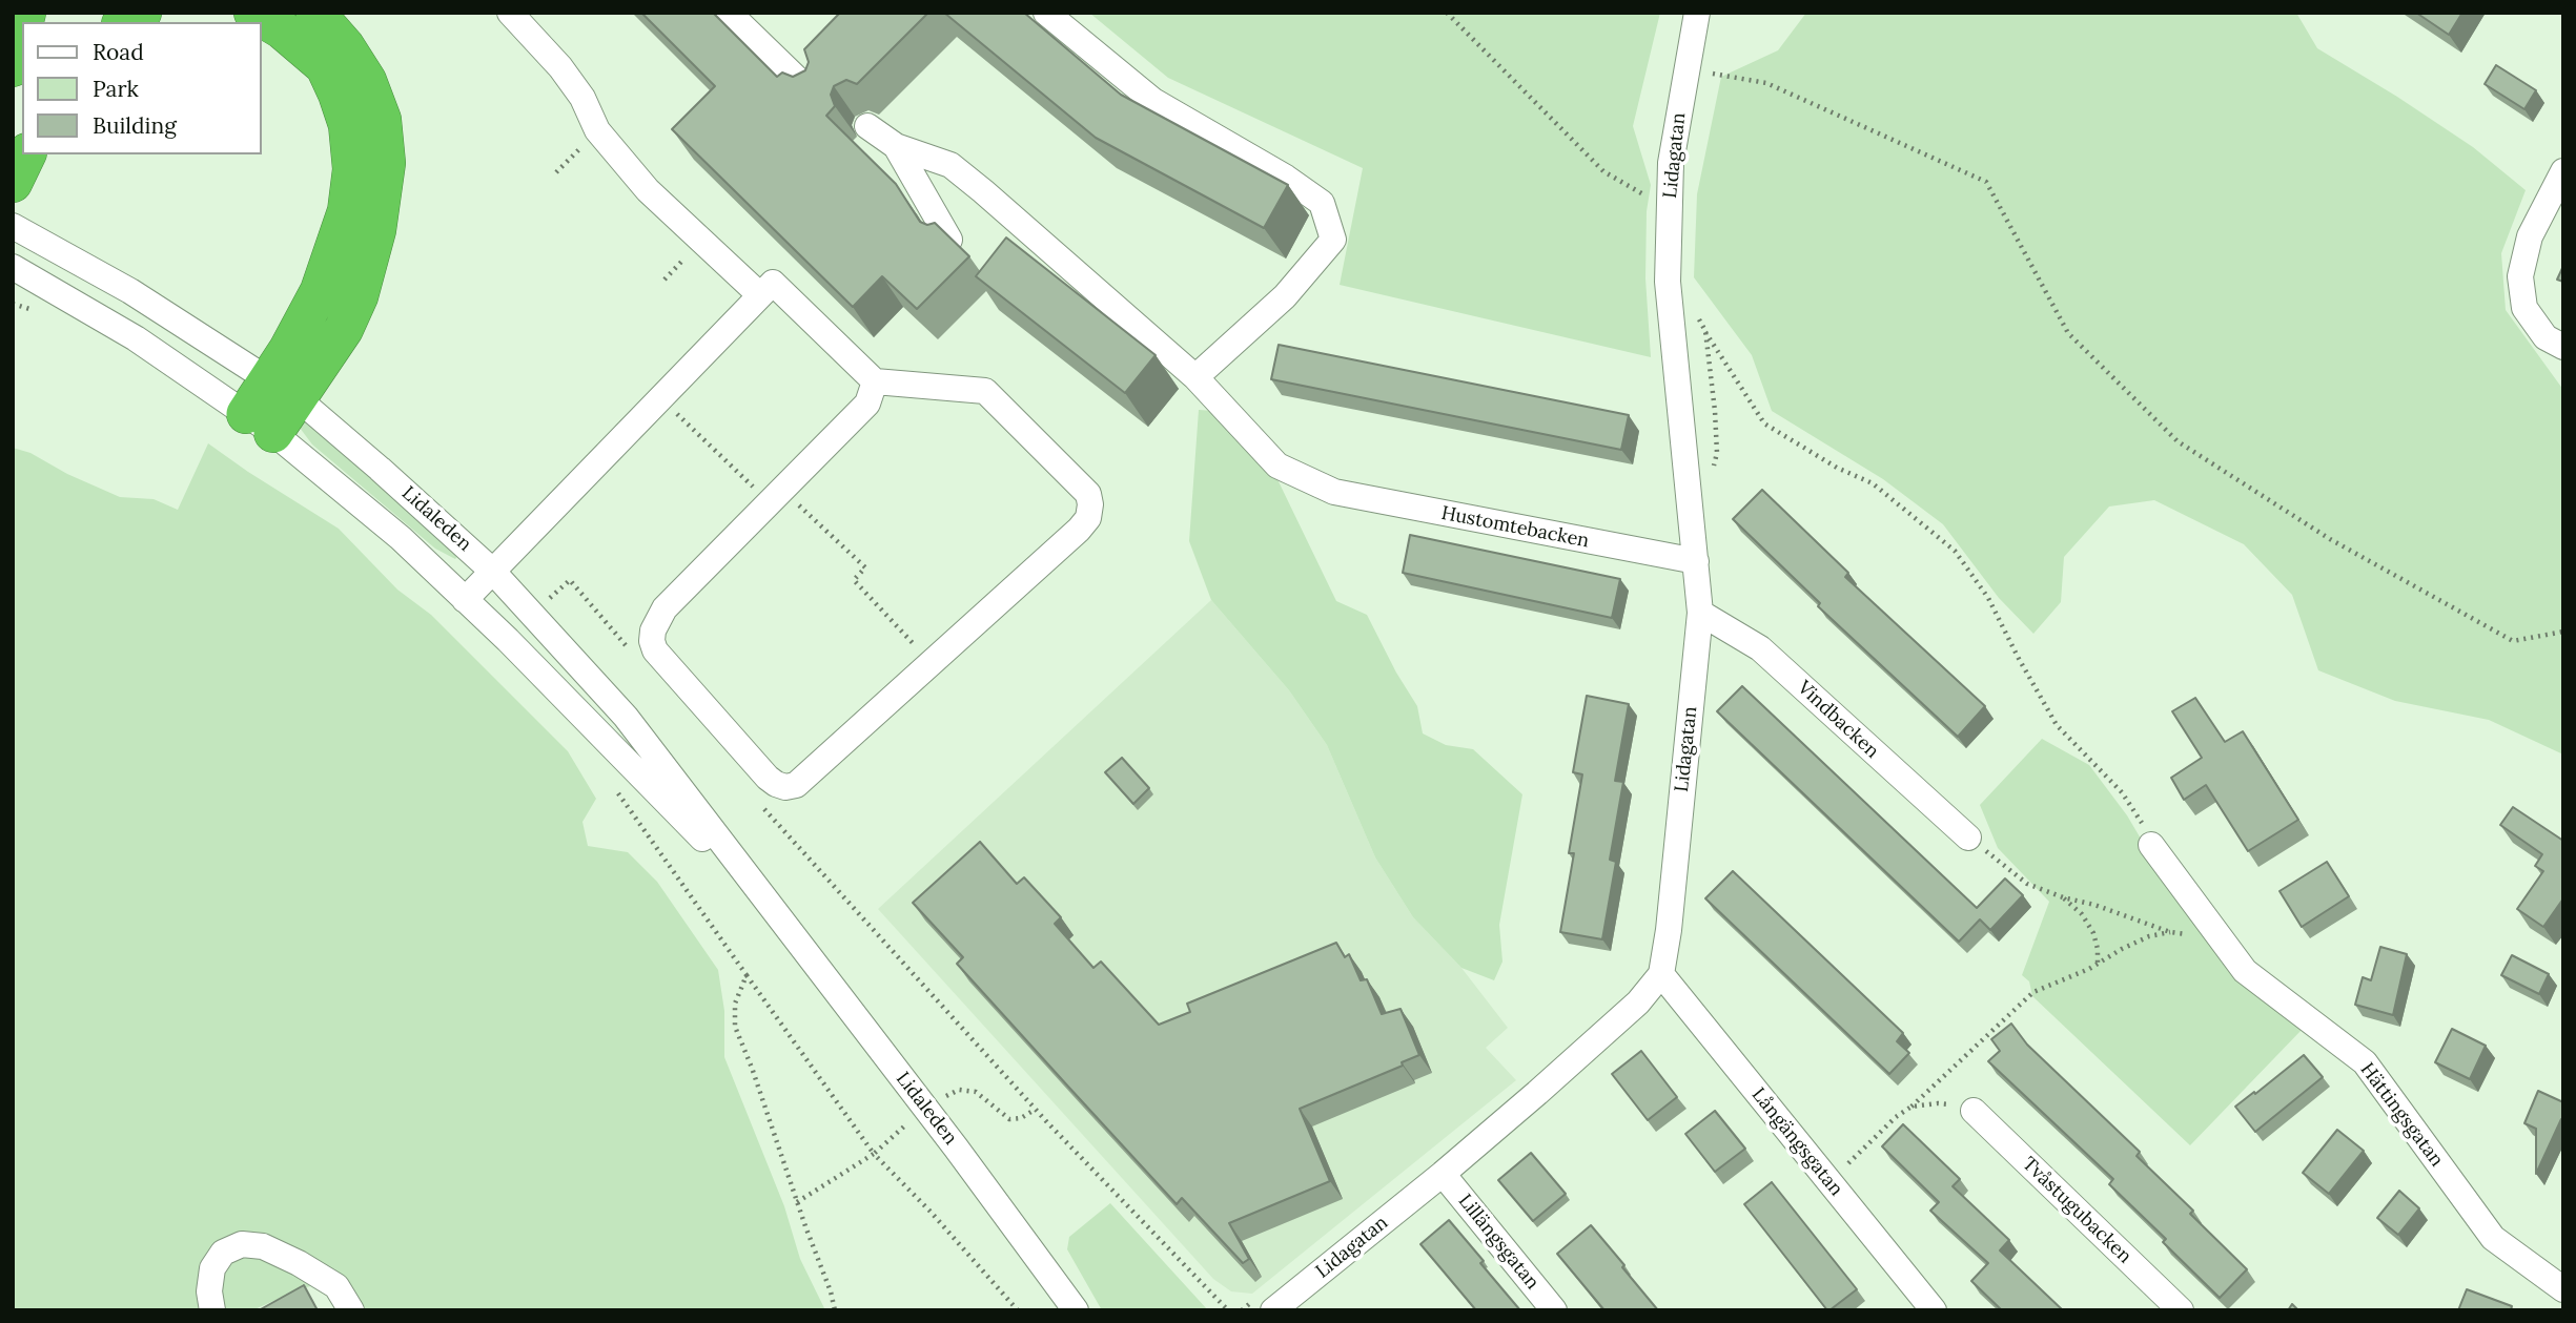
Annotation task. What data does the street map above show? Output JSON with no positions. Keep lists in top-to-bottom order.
{
  "streets": {
    "street": [
      "Lidagatan",
      "Lidaleden",
      "Hustomtebacken",
      "Vindbacken",
      "Hättingsgatan",
      "Långängsgatan",
      "Tvåstugubacken",
      "Lillängsgatan"
    ]
  },
  "crossings": [
    ["Lidagatan", "Hustomtebacken"],
    ["Lidagatan", "Vindbacken"],
    ["Lidagatan", "Långängsgatan"],
    ["Lidagatan", "Lillängsgatan"]
  ],
  "legend": ["Road", "Park", "Building"]
}
